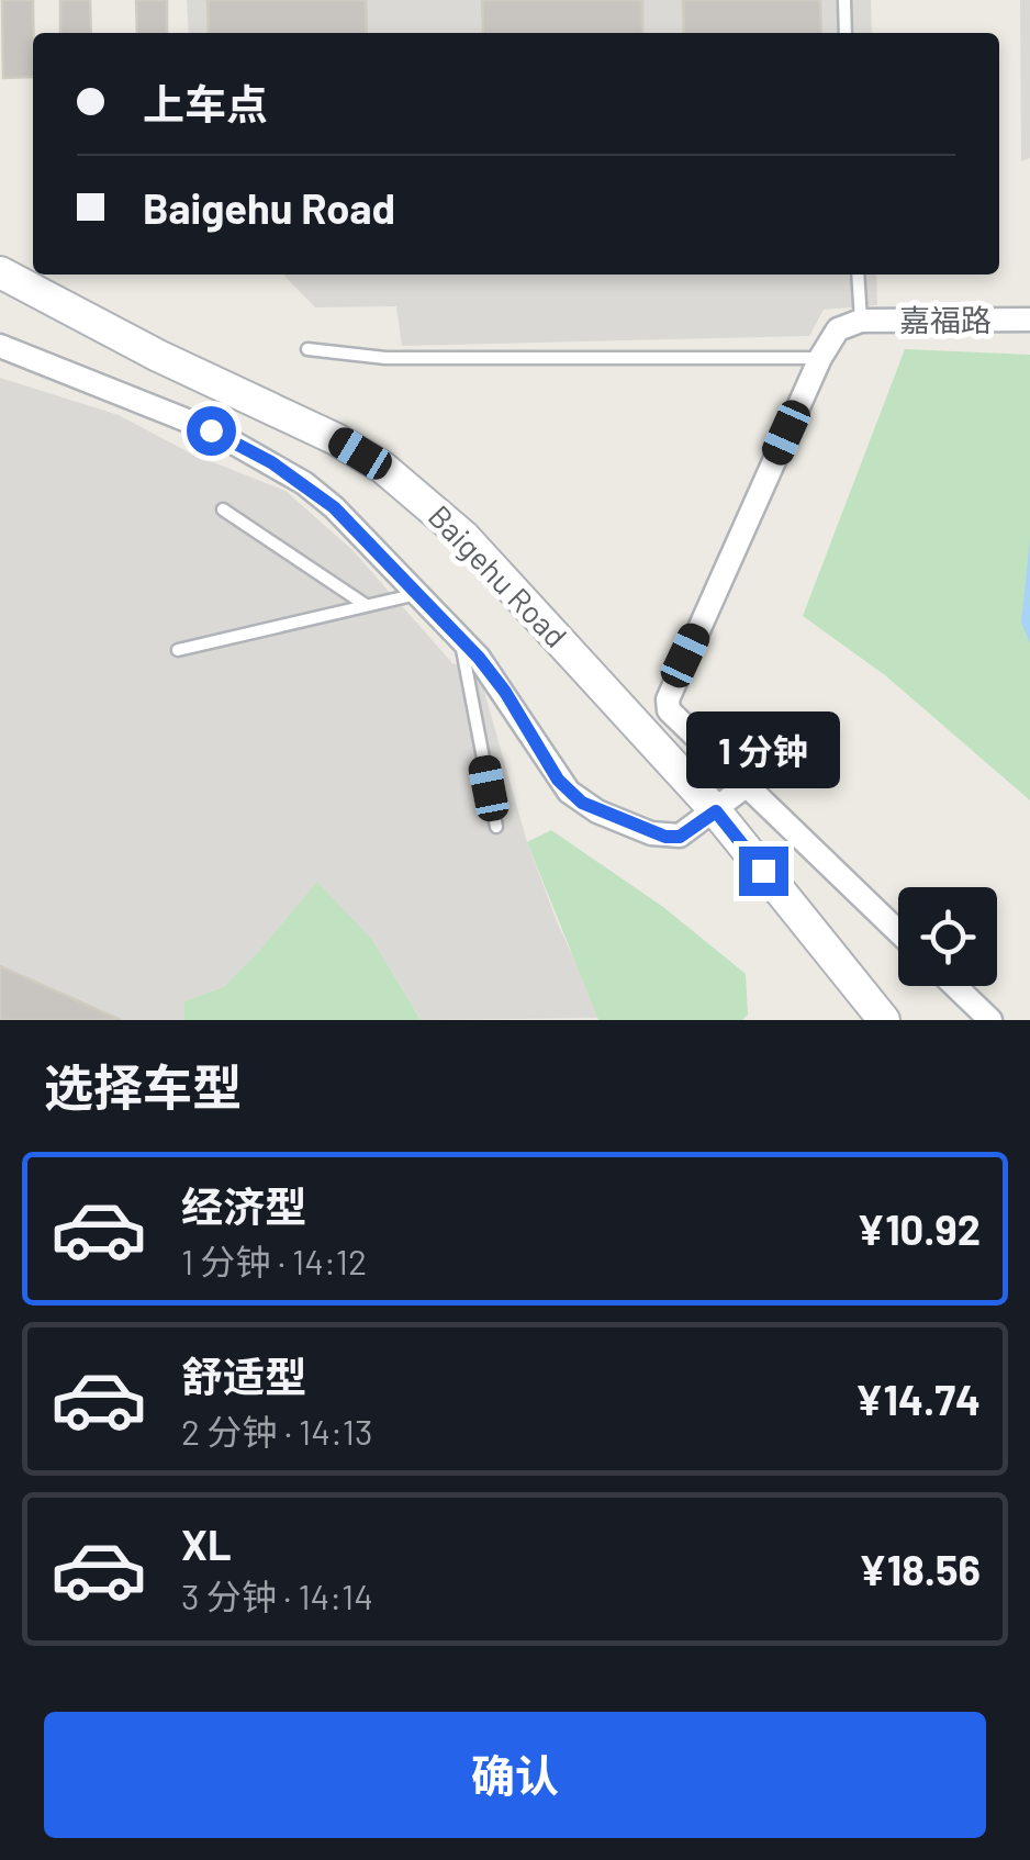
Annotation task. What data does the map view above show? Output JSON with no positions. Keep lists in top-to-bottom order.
{
  "streets": {
    "street": ["嘉福路", "Baigehu Road"]
  },
  "page": {
    "banner": ["上车点", "Baigehu Road"],
    "bubble": "1 分钟",
    "heading": "选择车型",
    "list": [
      {
        "name": "经济型",
        "note": "1 分钟 · 14:12",
        "value": "¥10.92"
      },
      {
        "name": "舒适型",
        "note": "2 分钟 · 14:13",
        "value": "¥14.74"
      },
      {
        "name": "XL",
        "note": "3 分钟 · 14:14",
        "value": "¥18.56"
      }
    ],
    "buttons": "确认"
  }
}
